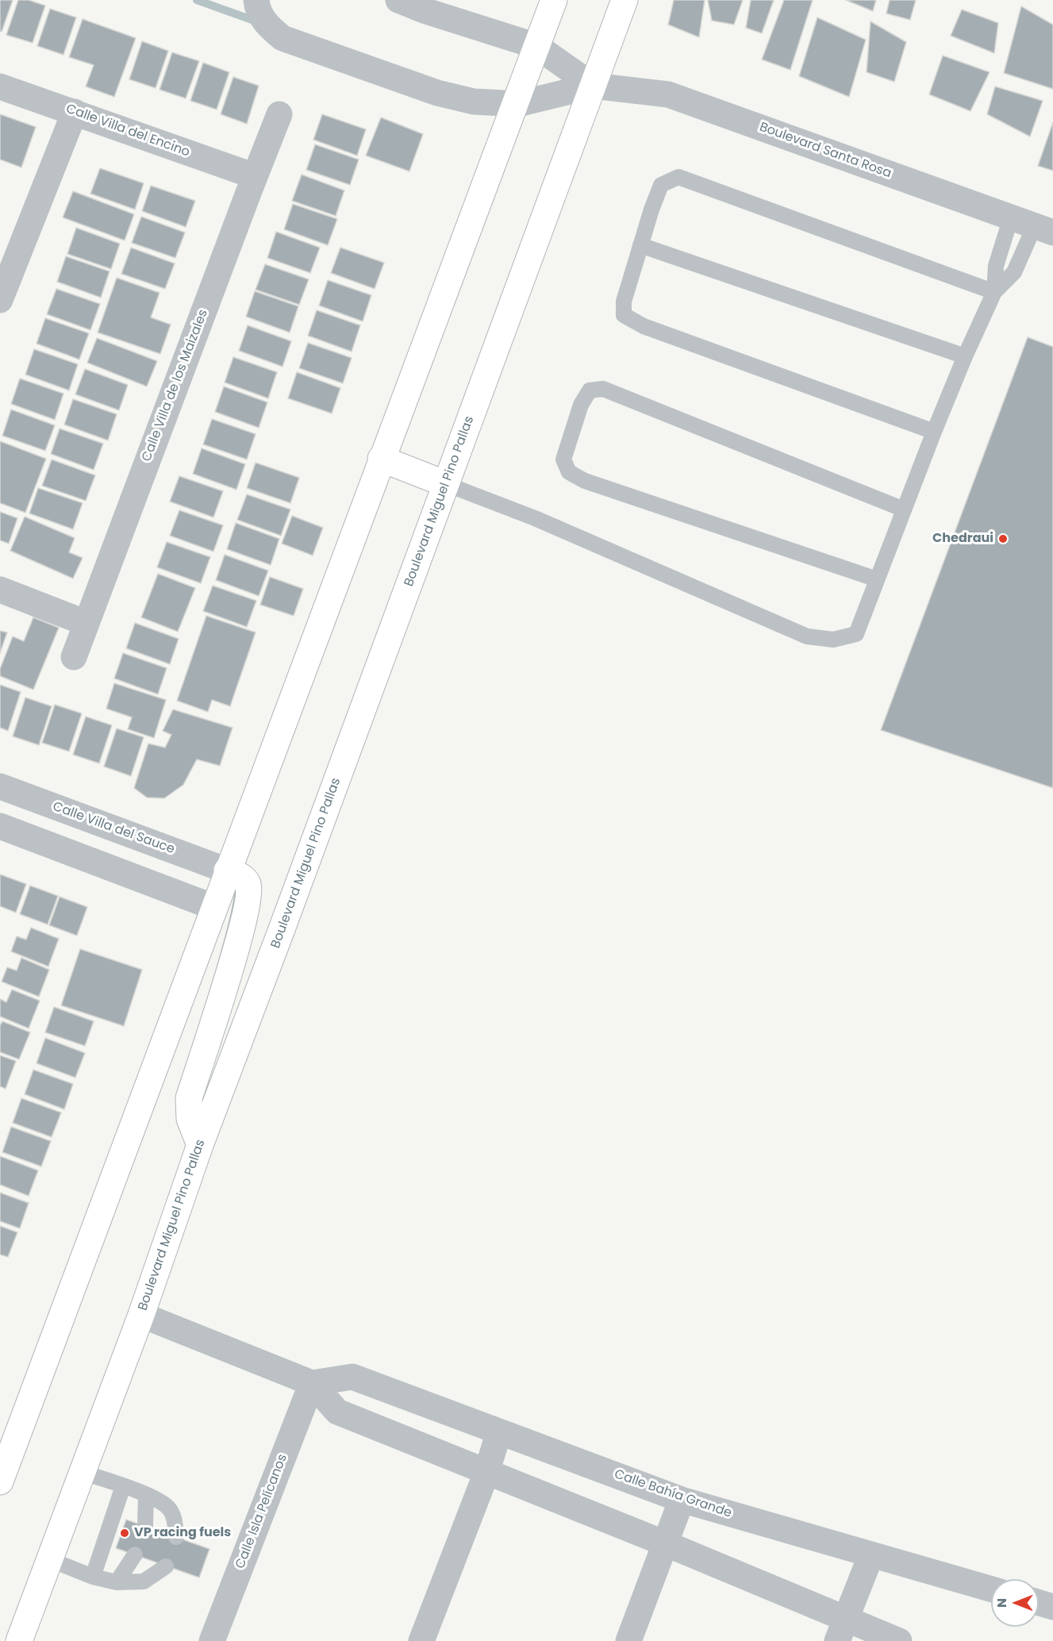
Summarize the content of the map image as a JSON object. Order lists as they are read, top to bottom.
{
  "streets": {
    "main road": ["Boulevard Miguel Pino Pallas"],
    "street": [
      "Calle Villa del Encino",
      "Boulevard Santa Rosa",
      "Calle Villa de los Maizales",
      "Calle Villa del Sauce",
      "Calle Bahía Grande",
      "Calle Isla Pelícanos"
    ]
  },
  "crossings": [
    ["Calle Villa del Encino", "Calle Villa de los Maizales"],
    ["Boulevard Santa Rosa", "Boulevard Miguel Pino Pallas"],
    ["Calle Bahía Grande", "Calle Isla Pelícanos"]
  ],
  "places": ["Chedraui", "VP racing fuels"],
  "north": "left"
}
